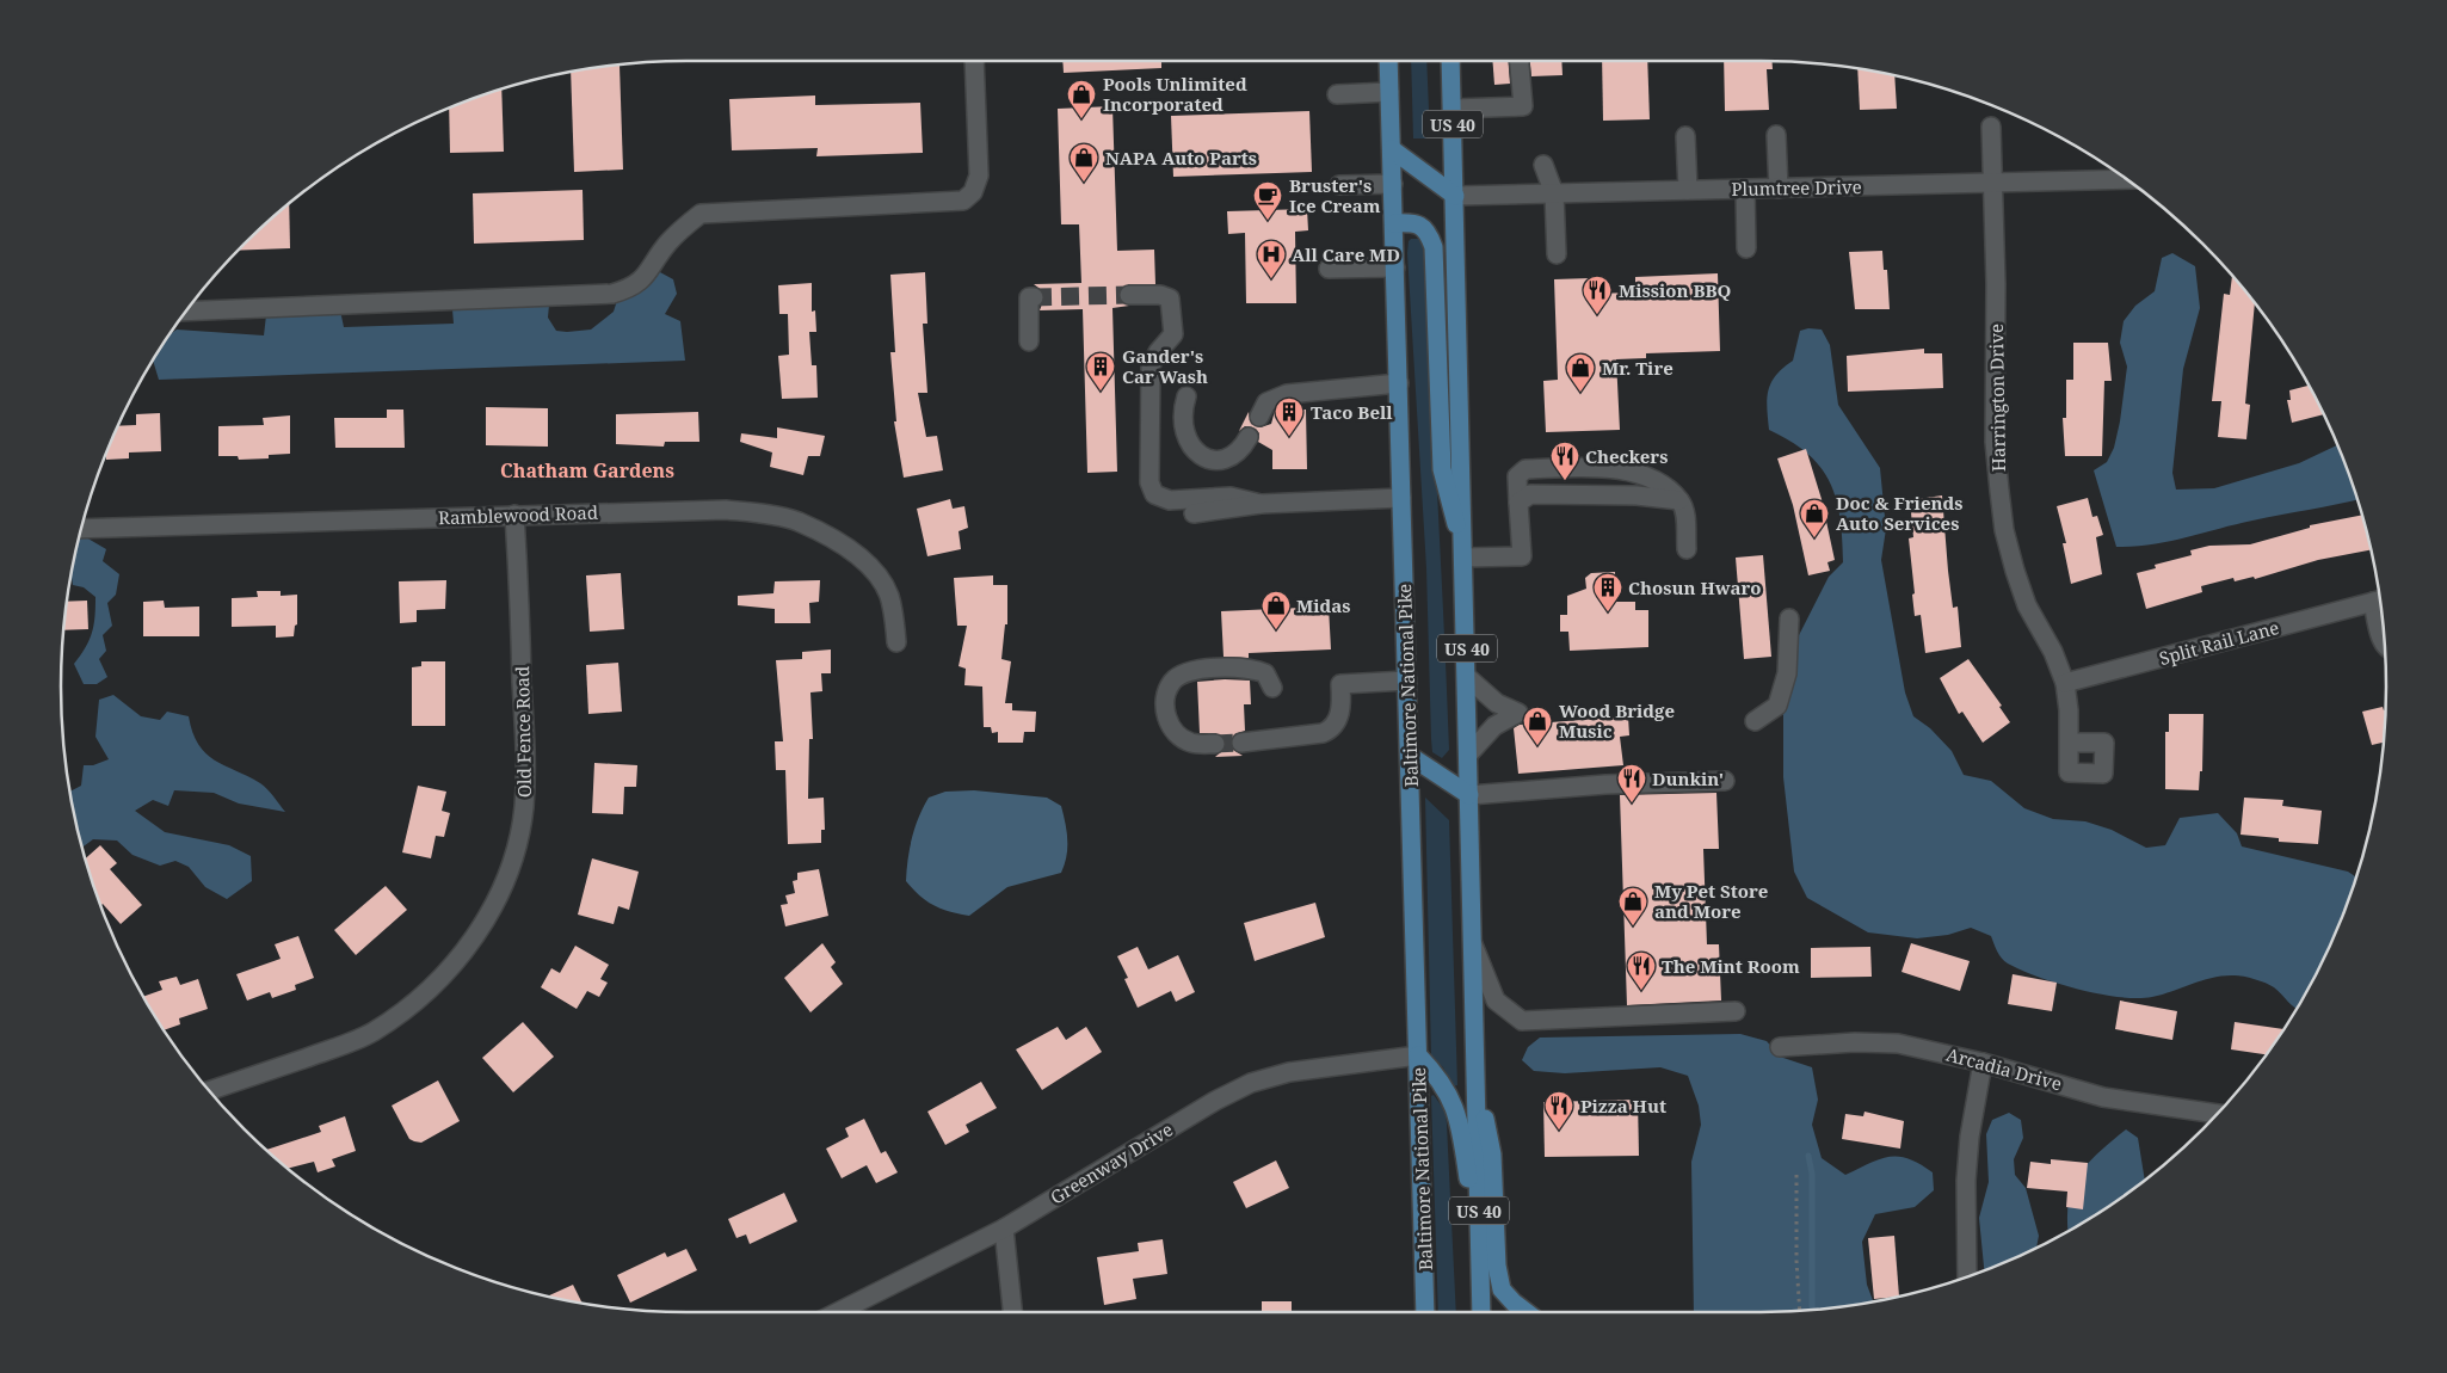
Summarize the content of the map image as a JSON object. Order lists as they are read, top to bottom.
{
  "streets": {
    "main road": ["US 40", "Baltimore National Pike"],
    "street": [
      "Plumtree Drive",
      "Harrington Drive",
      "Ramblewood Road",
      "Split Rail Lane",
      "Old Fence Road",
      "Arcadia Drive",
      "Greenway Drive"
    ]
  },
  "crossings": [
    ["US 40", "Plumtree Drive"],
    ["Plumtree Drive", "Harrington Drive"],
    ["Harrington Drive", "Split Rail Lane"],
    ["Ramblewood Road", "Old Fence Road"],
    ["Baltimore National Pike", "Greenway Drive"]
  ],
  "districts": ["Chatham Gardens"],
  "places": {
    "shop": [
      "Pools Unlimited Incorporated",
      "NAPA Auto Parts",
      "Mr. Tire",
      "Doc & Friends Auto Services",
      "Midas",
      "Wood Bridge Music",
      "My Pet Store and More"
    ],
    "cafe": ["Bruster's Ice Cream"],
    "hospital": ["All Care MD"],
    "restaurant": [
      "Mission BBQ",
      "Checkers",
      "Dunkin'",
      "The Mint Room",
      "Pizza Hut"
    ],
    "building": ["Gander's Car Wash", "Taco Bell", "Chosun Hwaro"]
  }
}
